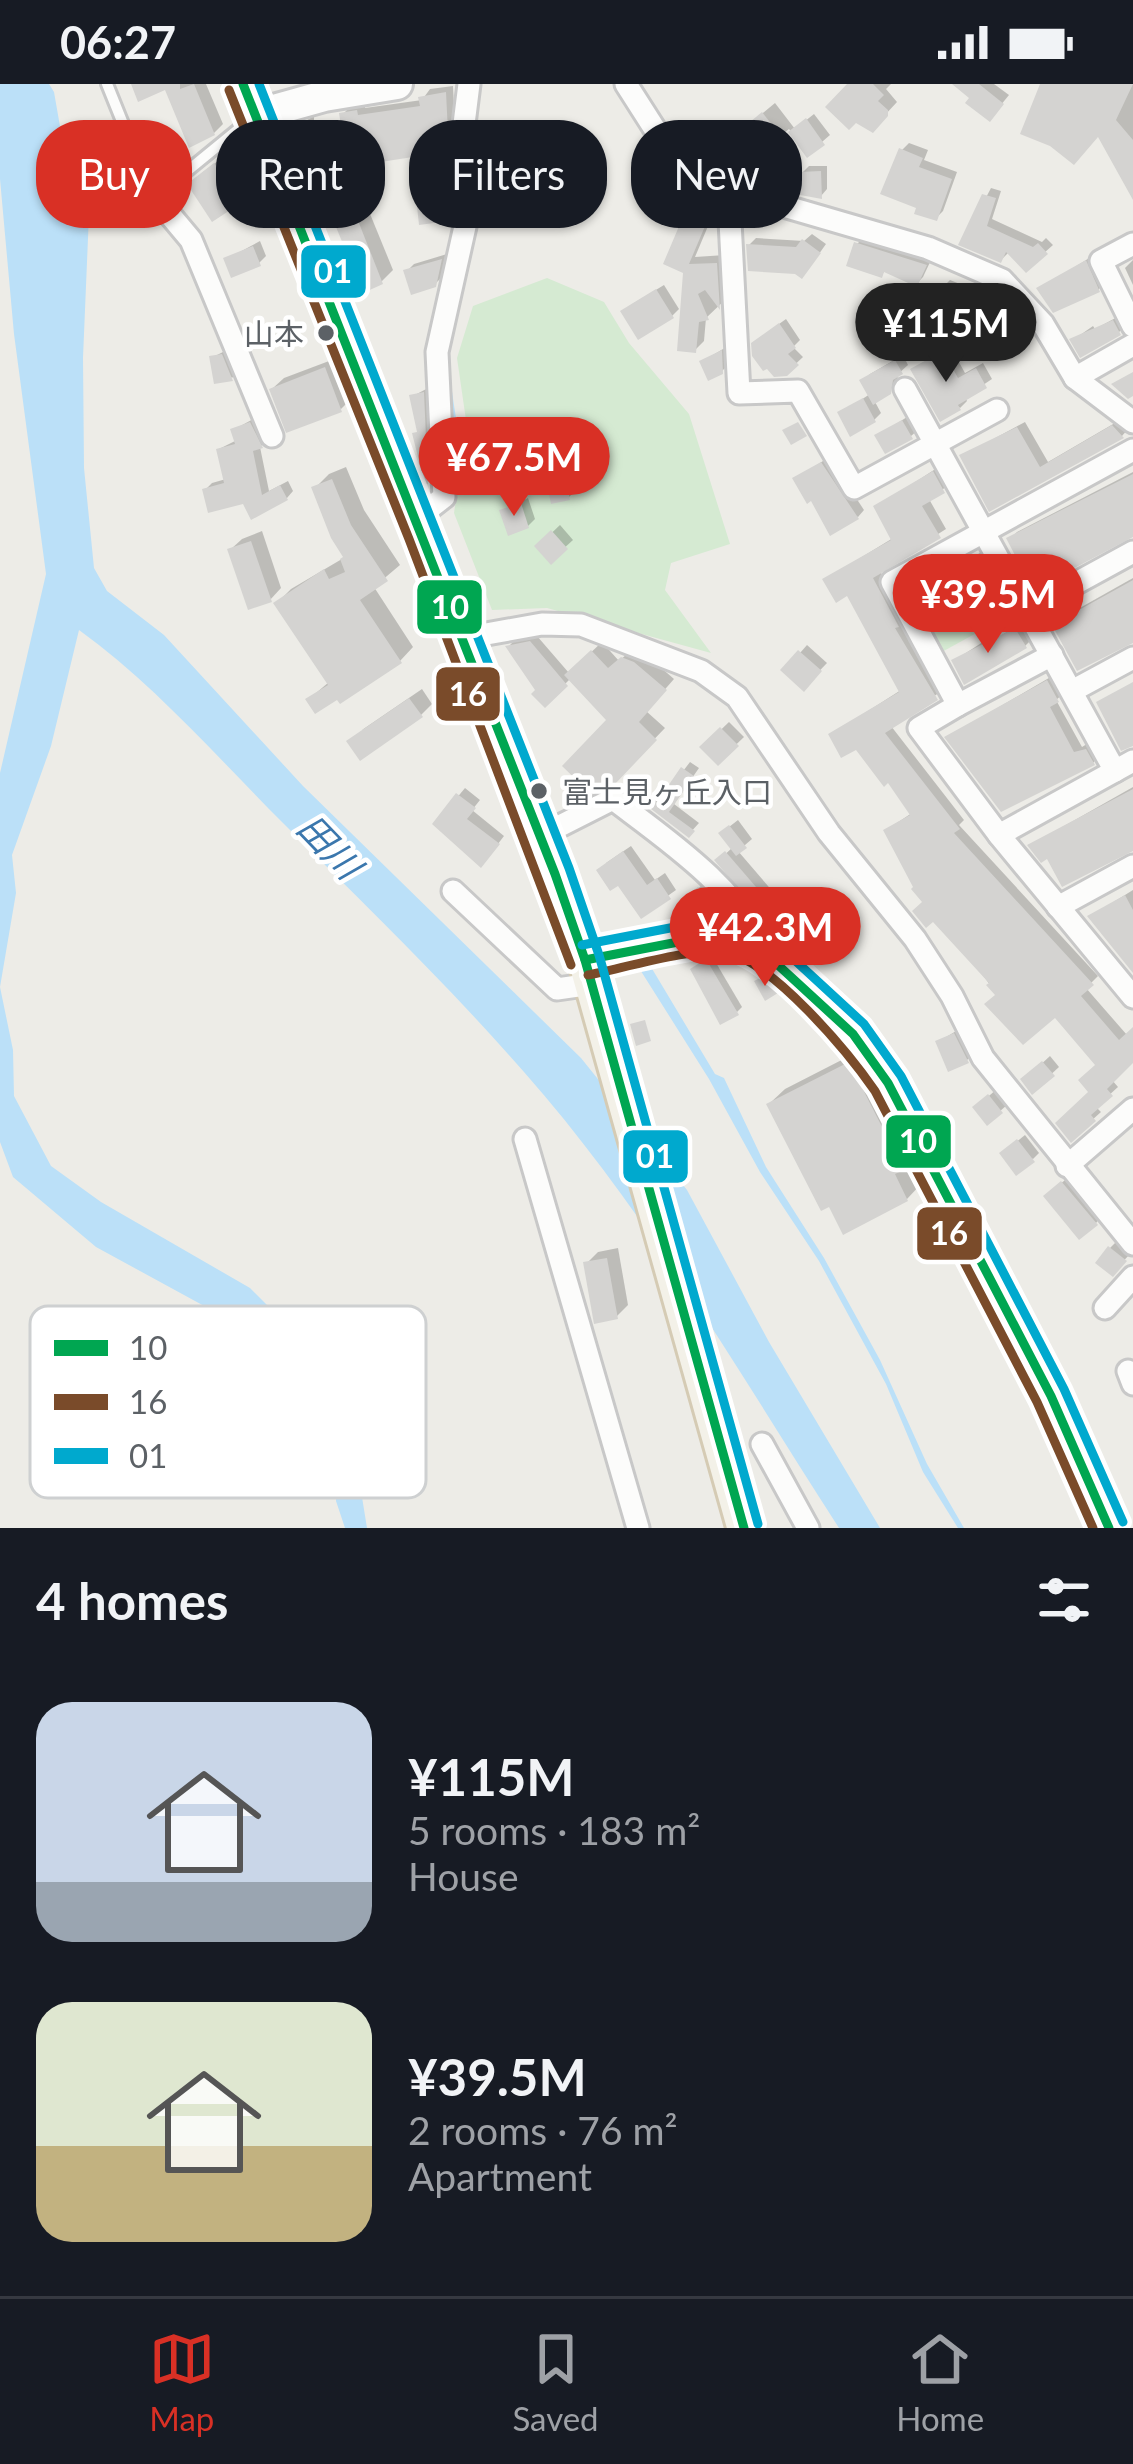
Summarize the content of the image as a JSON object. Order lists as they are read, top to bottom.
{
  "water": ["田川"],
  "places": ["山本", "富士見ヶ丘入口"],
  "lines": ["transit line 10", "transit line 01", "transit line 16"],
  "legend": ["10", "16", "01"],
  "page": {
    "status": "06:27",
    "chip": [
      "Buy",
      "Rent",
      "Filters",
      "New"
    ],
    "price": [
      "¥115M",
      "¥67.5M",
      "¥39.5M",
      "¥42.3M"
    ],
    "heading": "4 homes",
    "list": [
      {
        "name": "¥115M",
        "note": "5 rooms · 183 m² · House"
      },
      {
        "name": "¥39.5M",
        "note": "2 rooms · 76 m² · Apartment"
      }
    ],
    "tabs": ["Map", "Saved", "Home"]
  }
}
